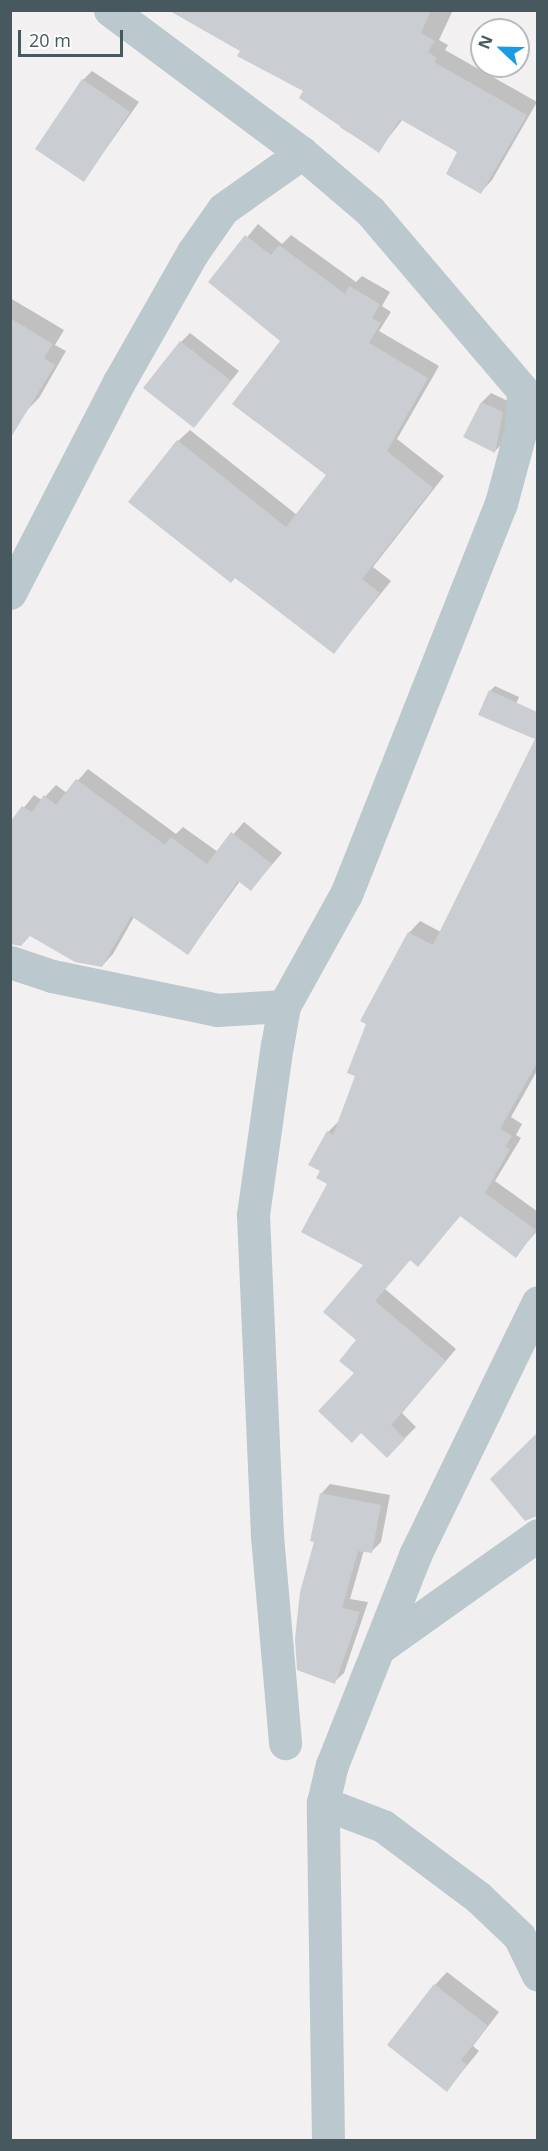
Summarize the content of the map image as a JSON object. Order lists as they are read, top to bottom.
{
  "scale_bar": "20 m",
  "north": "left"
}
